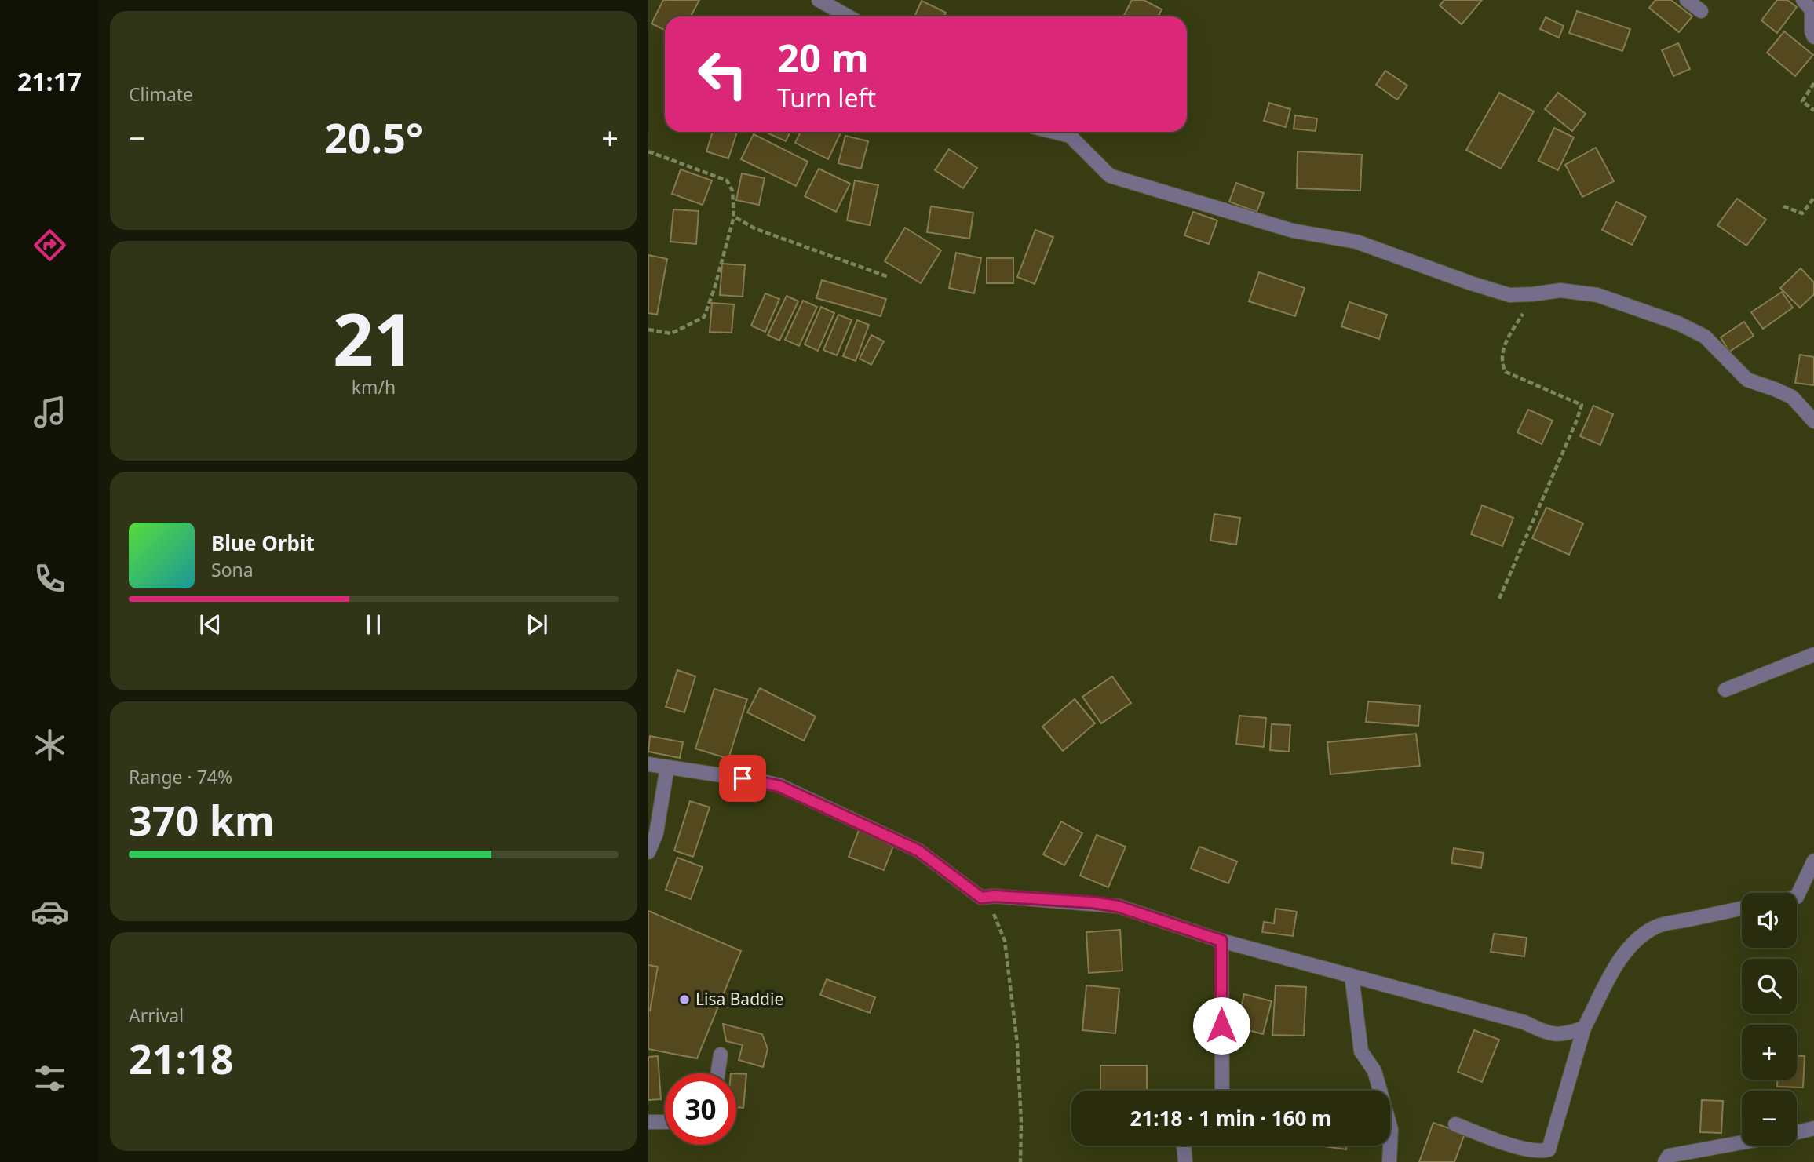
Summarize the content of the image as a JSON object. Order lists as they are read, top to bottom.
{
  "places": ["Lisa Baddie"],
  "page": {
    "tabs": "21:17",
    "tile": [
      "Climate",
      ["21", "km/h"],
      ["Range · 74%", "370 km"],
      ["Arrival", "21:18"]
    ],
    "turn": ["20 m", "Turn left"],
    "heat": ["−", "20.5°", "+"],
    "song": ["Blue Orbit", "Sona"],
    "map_buttons": ["+", "−"],
    "limit": "30",
    "trip": "21:18 · 1 min · 160 m"
  }
}
